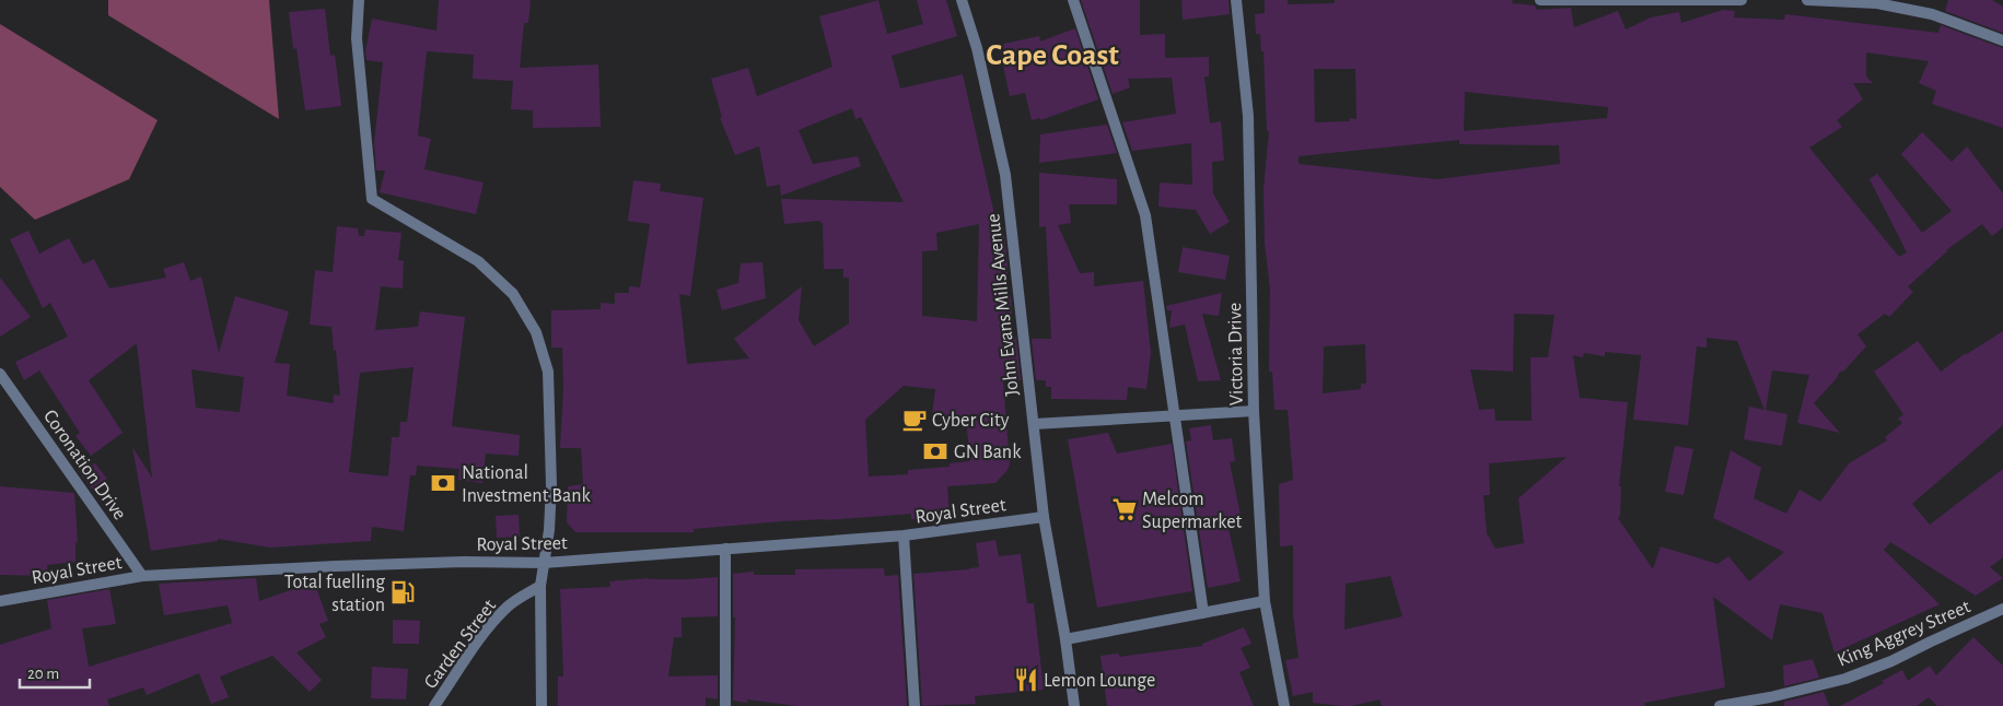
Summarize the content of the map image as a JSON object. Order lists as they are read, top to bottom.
{
  "streets": {
    "street": [
      "John Evans Mills Avenue",
      "Victoria Drive",
      "Coronation Drive",
      "Royal Street",
      "King Aggrey Street",
      "Garden Street"
    ]
  },
  "crossings": [
    ["John Evans Mills Avenue", "Royal Street"],
    ["Coronation Drive", "Royal Street"]
  ],
  "districts": ["Cape Coast"],
  "places": {
    "cafe": ["Cyber City"],
    "bank": ["GN Bank", "National Investment Bank"],
    "supermarket": ["Melcom Supermarket"],
    "fuel station": ["Total fuelling station"],
    "restaurant": ["Lemon Lounge"]
  },
  "scale_bar": "20 m"
}
